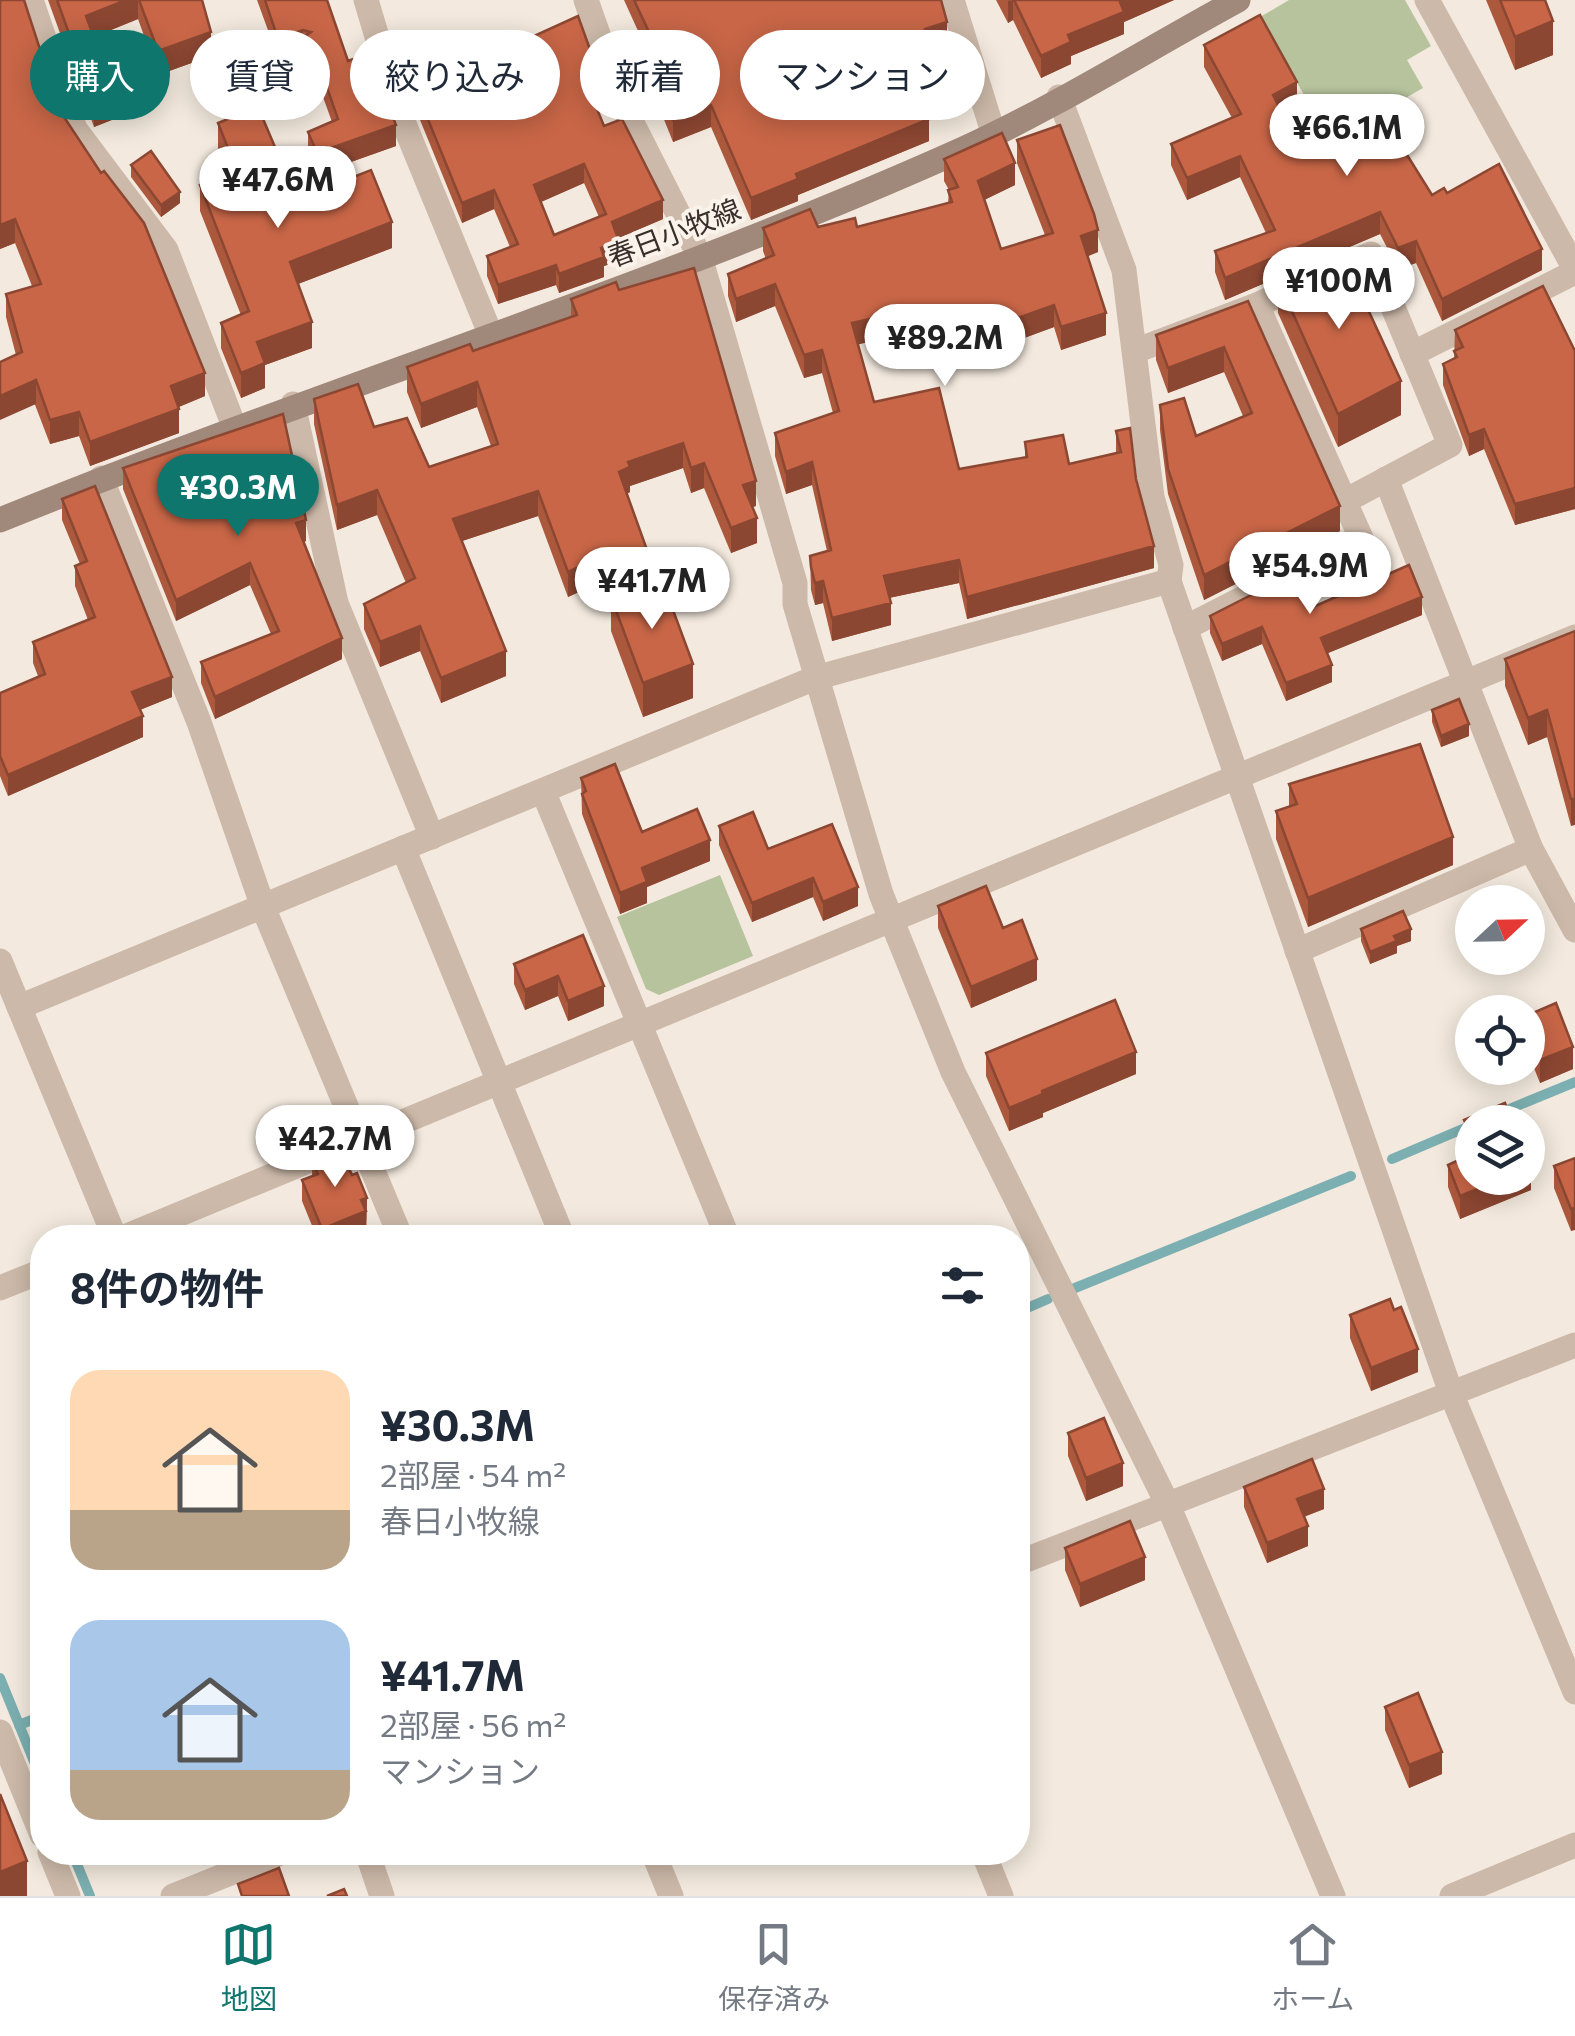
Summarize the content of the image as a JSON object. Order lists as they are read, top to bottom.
{
  "streets": {
    "main road": ["春日小牧線"]
  },
  "north": "right",
  "page": {
    "chip": [
      "購入",
      "賃貸",
      "絞り込み",
      "新着",
      "マンション"
    ],
    "price": [
      "¥66.1M",
      "¥47.6M",
      "¥100M",
      "¥89.2M",
      "¥30.3M",
      "¥54.9M",
      "¥41.7M",
      "¥42.7M"
    ],
    "heading": "8件の物件",
    "list": [
      {
        "name": "¥30.3M",
        "note": "2部屋 · 54 m² · 春日小牧線"
      },
      {
        "name": "¥41.7M",
        "note": "2部屋 · 56 m² · マンション"
      }
    ],
    "tabs": ["地図", "保存済み", "ホーム"]
  }
}
